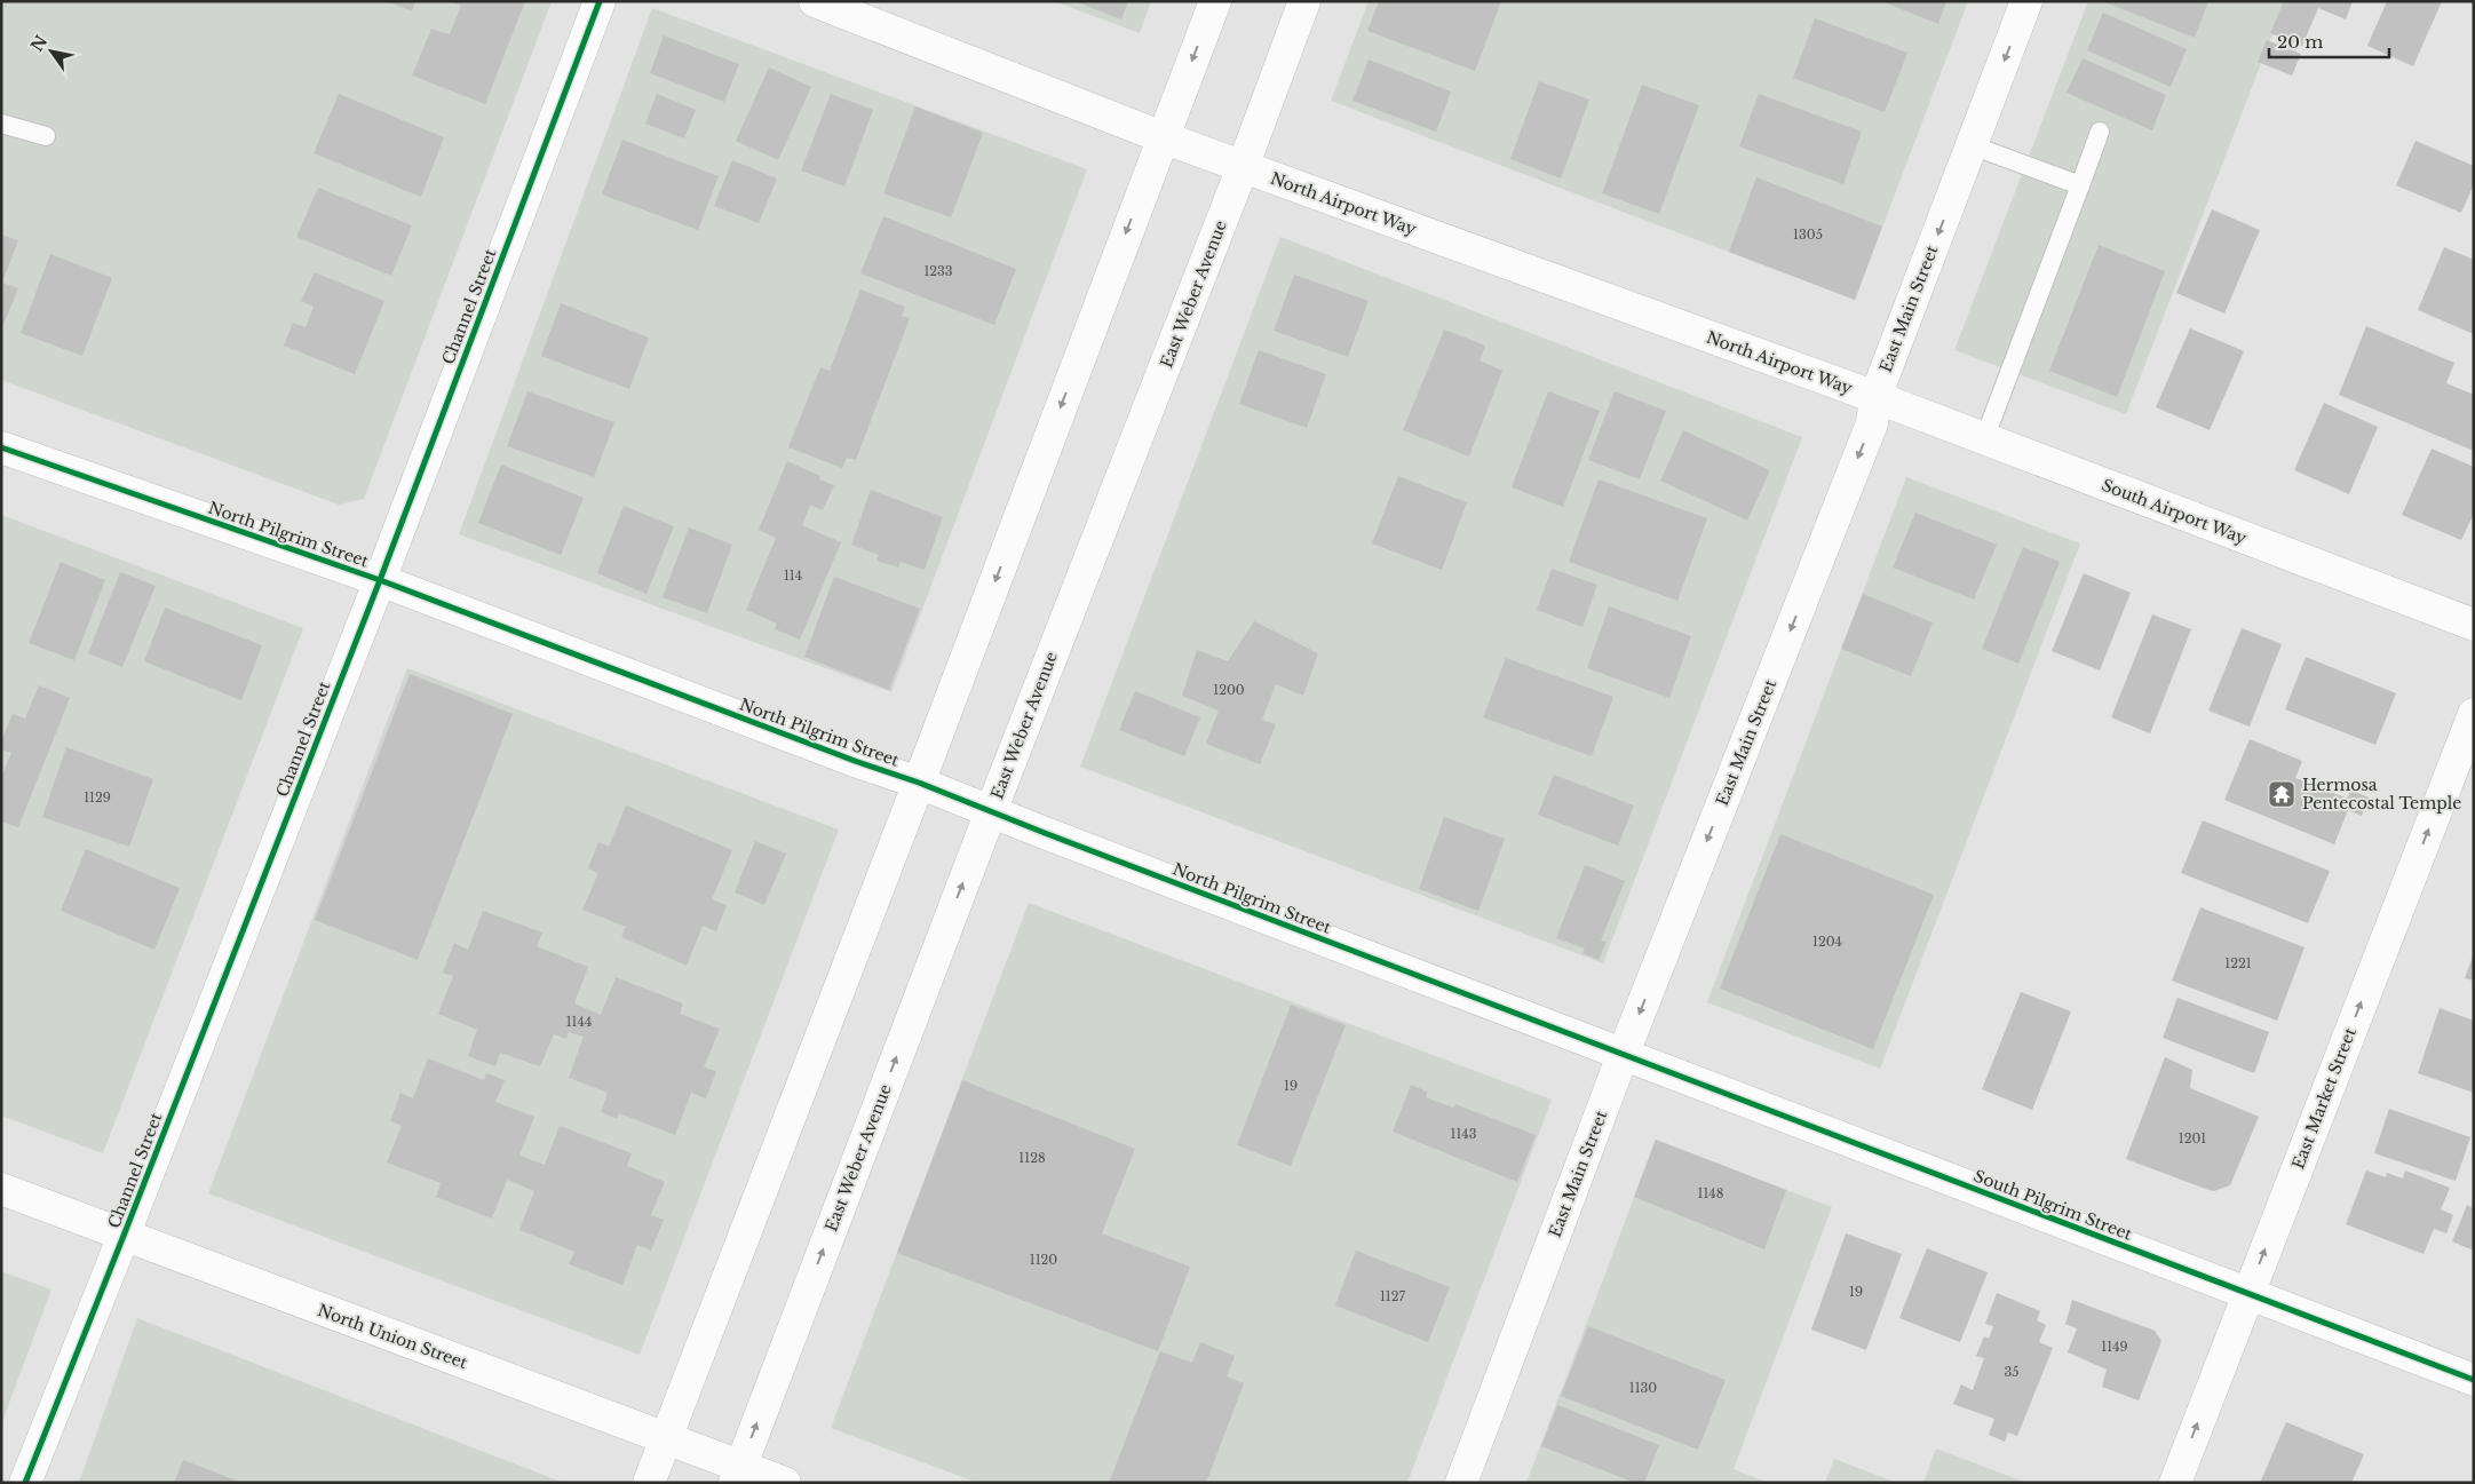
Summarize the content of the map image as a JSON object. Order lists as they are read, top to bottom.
{
  "streets": {
    "street": [
      "North Airport Way",
      "East Weber Avenue",
      "Channel Street",
      "East Main Street",
      "South Airport Way",
      "North Pilgrim Street",
      "East Market Street",
      "South Pilgrim Street",
      "North Union Street"
    ]
  },
  "crossings": [
    ["North Airport Way", "East Weber Avenue"],
    ["North Airport Way", "East Main Street"],
    ["North Airport Way", "South Airport Way"],
    ["East Weber Avenue", "North Pilgrim Street"],
    ["East Weber Avenue", "North Union Street"],
    ["Channel Street", "North Pilgrim Street"],
    ["Channel Street", "North Union Street"],
    ["East Main Street", "South Airport Way"],
    ["East Main Street", "North Pilgrim Street"],
    ["East Main Street", "South Pilgrim Street"],
    ["North Pilgrim Street", "South Pilgrim Street"],
    ["East Market Street", "South Pilgrim Street"]
  ],
  "one_way": ["East Main Street", "East Market Street"],
  "places": {
    "temple": ["Hermosa Pentecostal Temple"]
  },
  "house_numbers": [
    "1305",
    "1233",
    "114",
    "1200",
    "1129",
    "1204",
    "1221",
    "1144",
    "19",
    "1143",
    "1201",
    "1128",
    "1148",
    "1120",
    "19",
    "1127",
    "1149",
    "35",
    "1130"
  ],
  "scale_bar": "20 m",
  "north": "top left"
}
